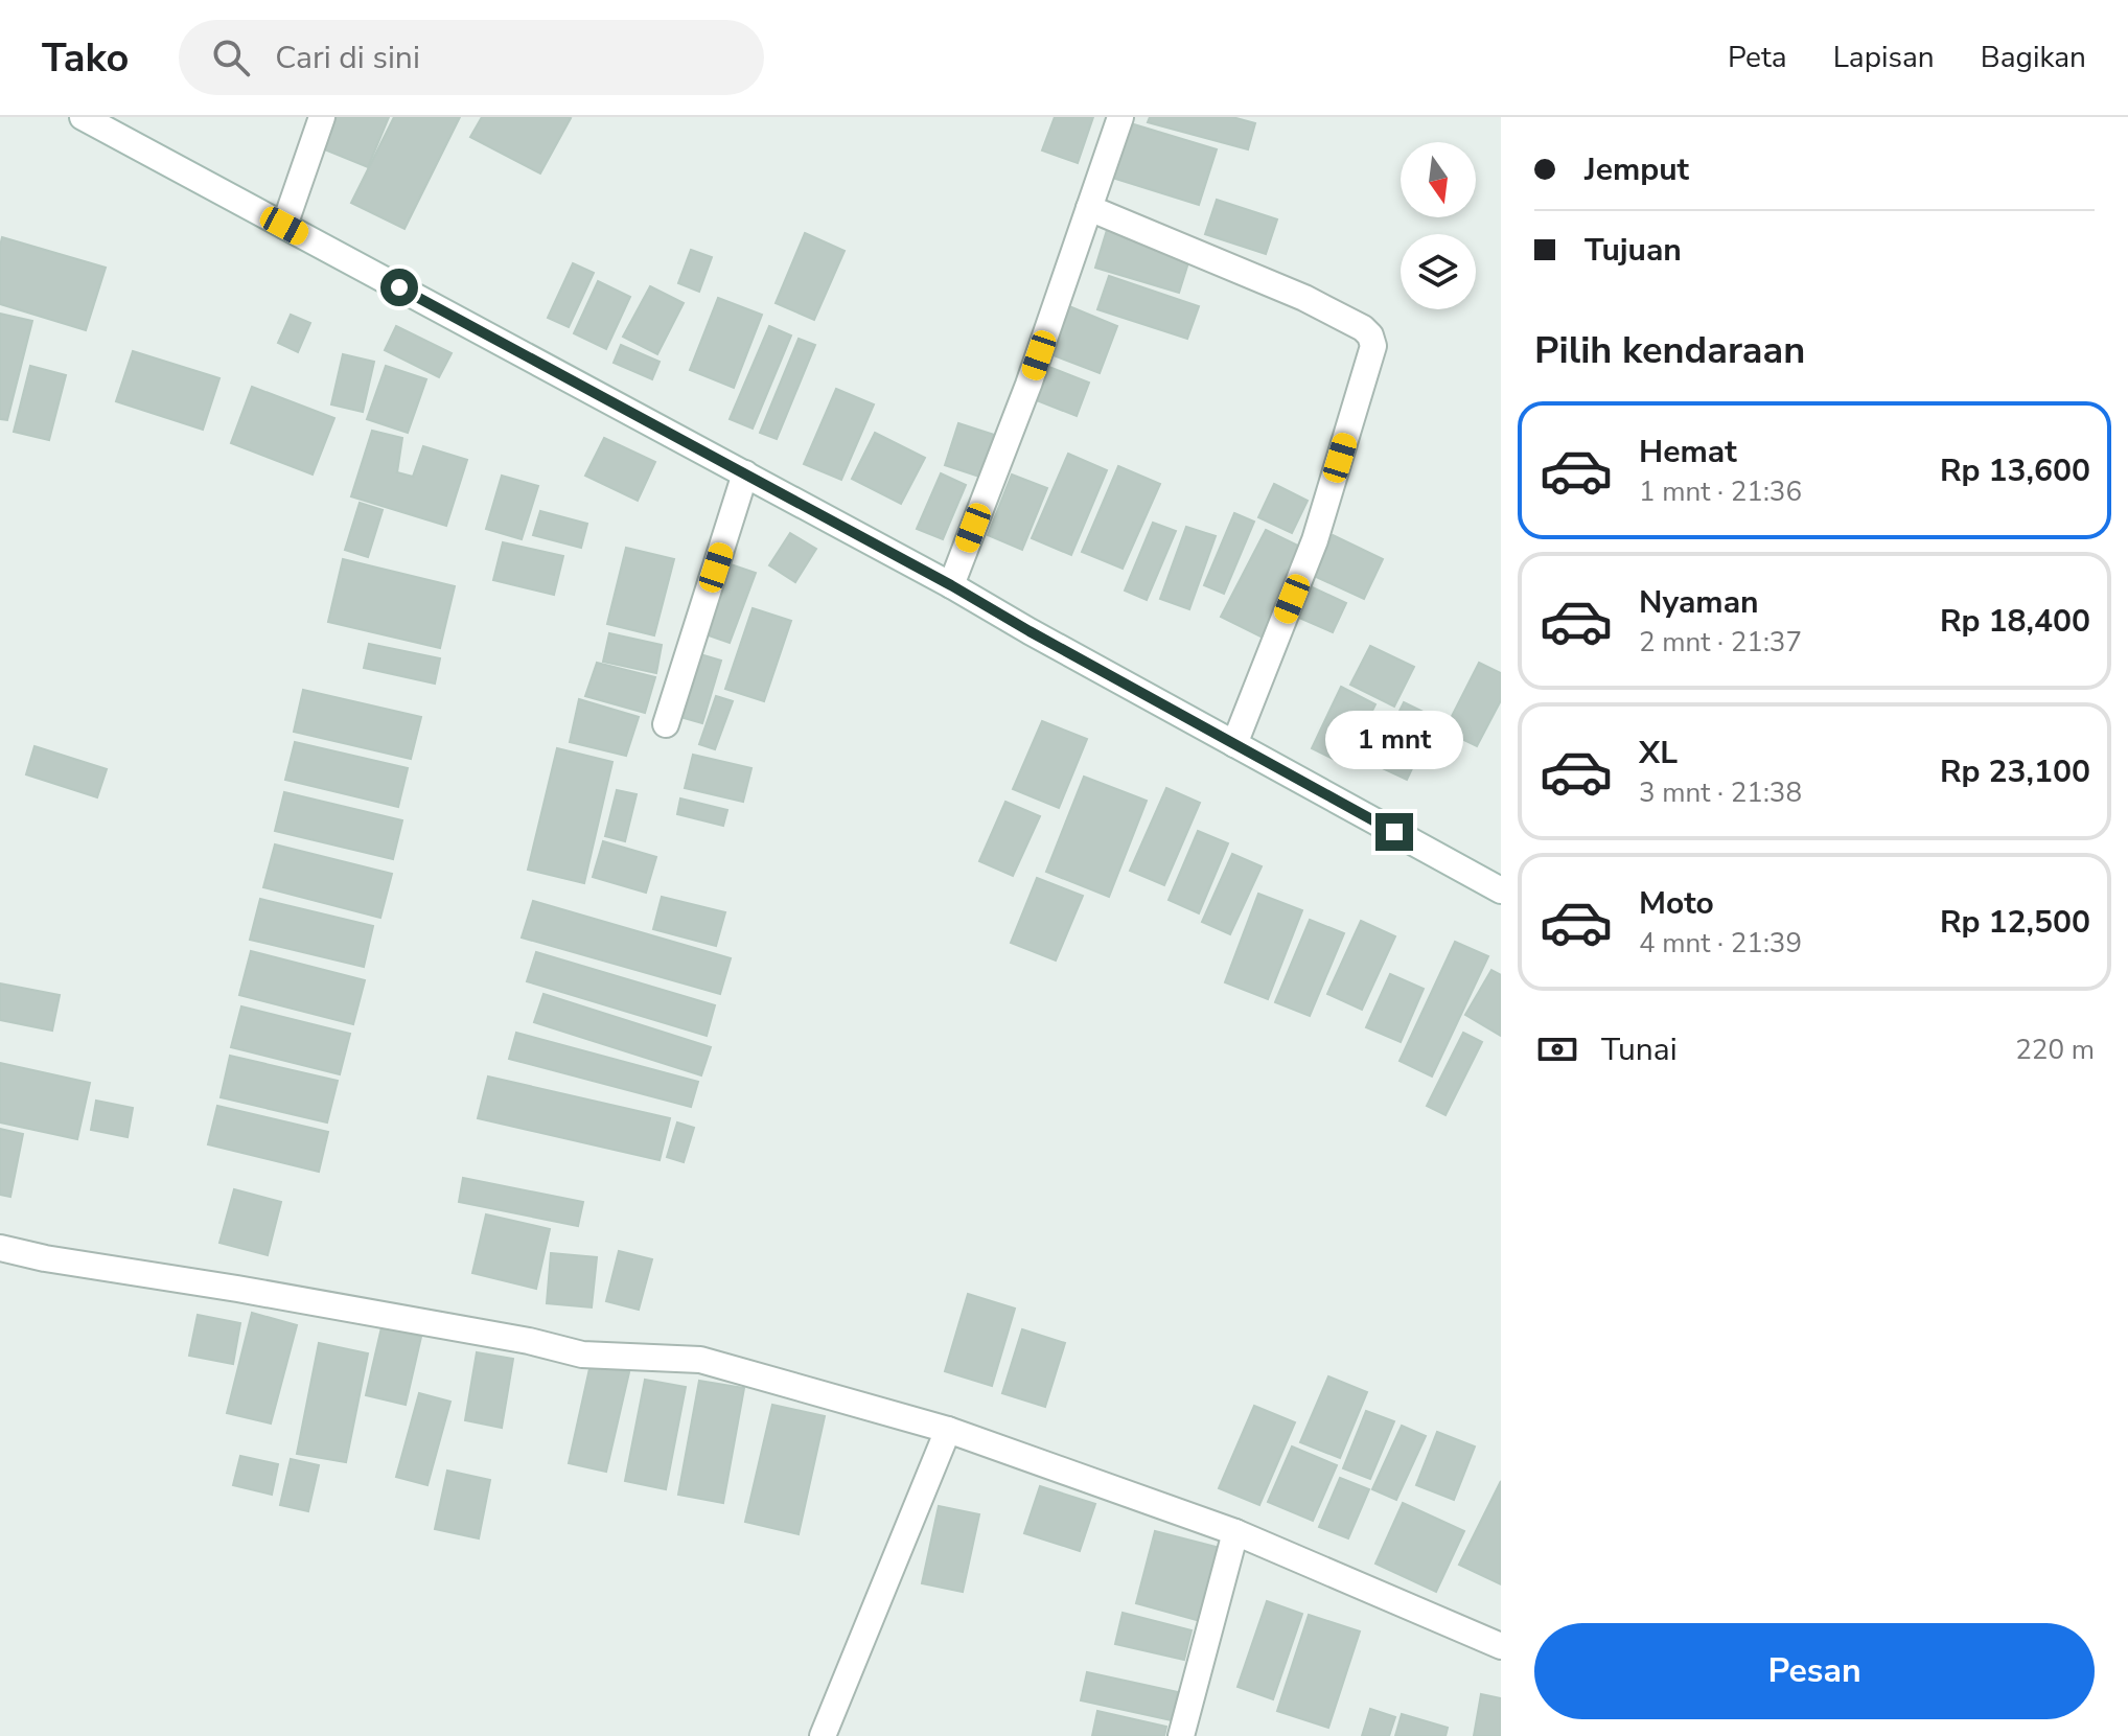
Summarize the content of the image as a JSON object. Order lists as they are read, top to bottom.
{
  "north": "bottom",
  "page": {
    "header": "Tako",
    "search": "Cari di sini",
    "nav": ["Peta", "Lapisan", "Bagikan"],
    "banner": ["Jemput", "Tujuan"],
    "heading": "Pilih kendaraan",
    "list": [
      {
        "name": "Hemat",
        "note": "1 mnt · 21:36",
        "value": "Rp 13,600"
      },
      {
        "name": "Nyaman",
        "note": "2 mnt · 21:37",
        "value": "Rp 18,400"
      },
      {
        "name": "XL",
        "note": "3 mnt · 21:38",
        "value": "Rp 23,100"
      },
      {
        "name": "Moto",
        "note": "4 mnt · 21:39",
        "value": "Rp 12,500"
      }
    ],
    "bubble": "1 mnt",
    "pay": ["Tunai", "220 m"],
    "buttons": "Pesan"
  }
}
